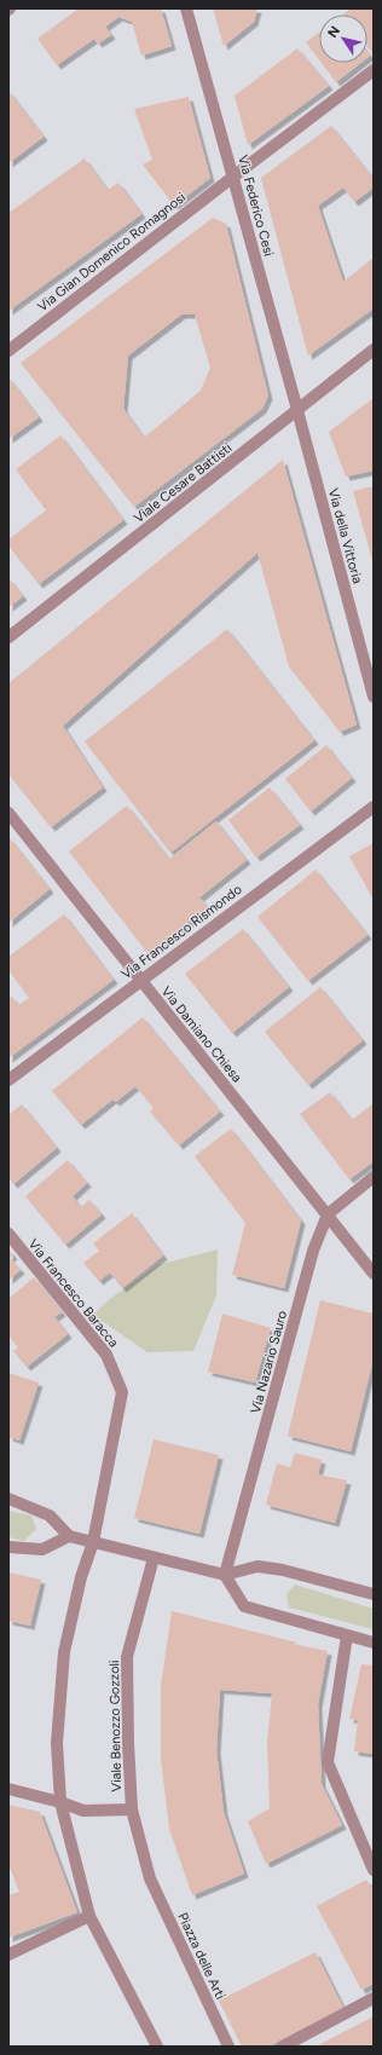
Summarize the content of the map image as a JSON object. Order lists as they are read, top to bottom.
{
  "streets": {
    "street": [
      "Via Federico Cesi",
      "Via Gian Domenico Romagnosi",
      "Viale Cesare Battisti",
      "Via della Vittoria",
      "Via Francesco Rismondo",
      "Via Damiano Chiesa",
      "Via Francesco Baracca",
      "Via Nazario Sauro",
      "Viale Benozzo Gozzoli",
      "Piazza delle Arti"
    ]
  },
  "crossings": [
    ["Via Federico Cesi", "Via Gian Domenico Romagnosi"],
    ["Via Federico Cesi", "Viale Cesare Battisti"],
    ["Via Federico Cesi", "Via della Vittoria"],
    ["Viale Cesare Battisti", "Via della Vittoria"],
    ["Via Francesco Rismondo", "Via Damiano Chiesa"],
    ["Via Damiano Chiesa", "Via Nazario Sauro"],
    ["Viale Benozzo Gozzoli", "Piazza delle Arti"]
  ],
  "north": "top left"
}
